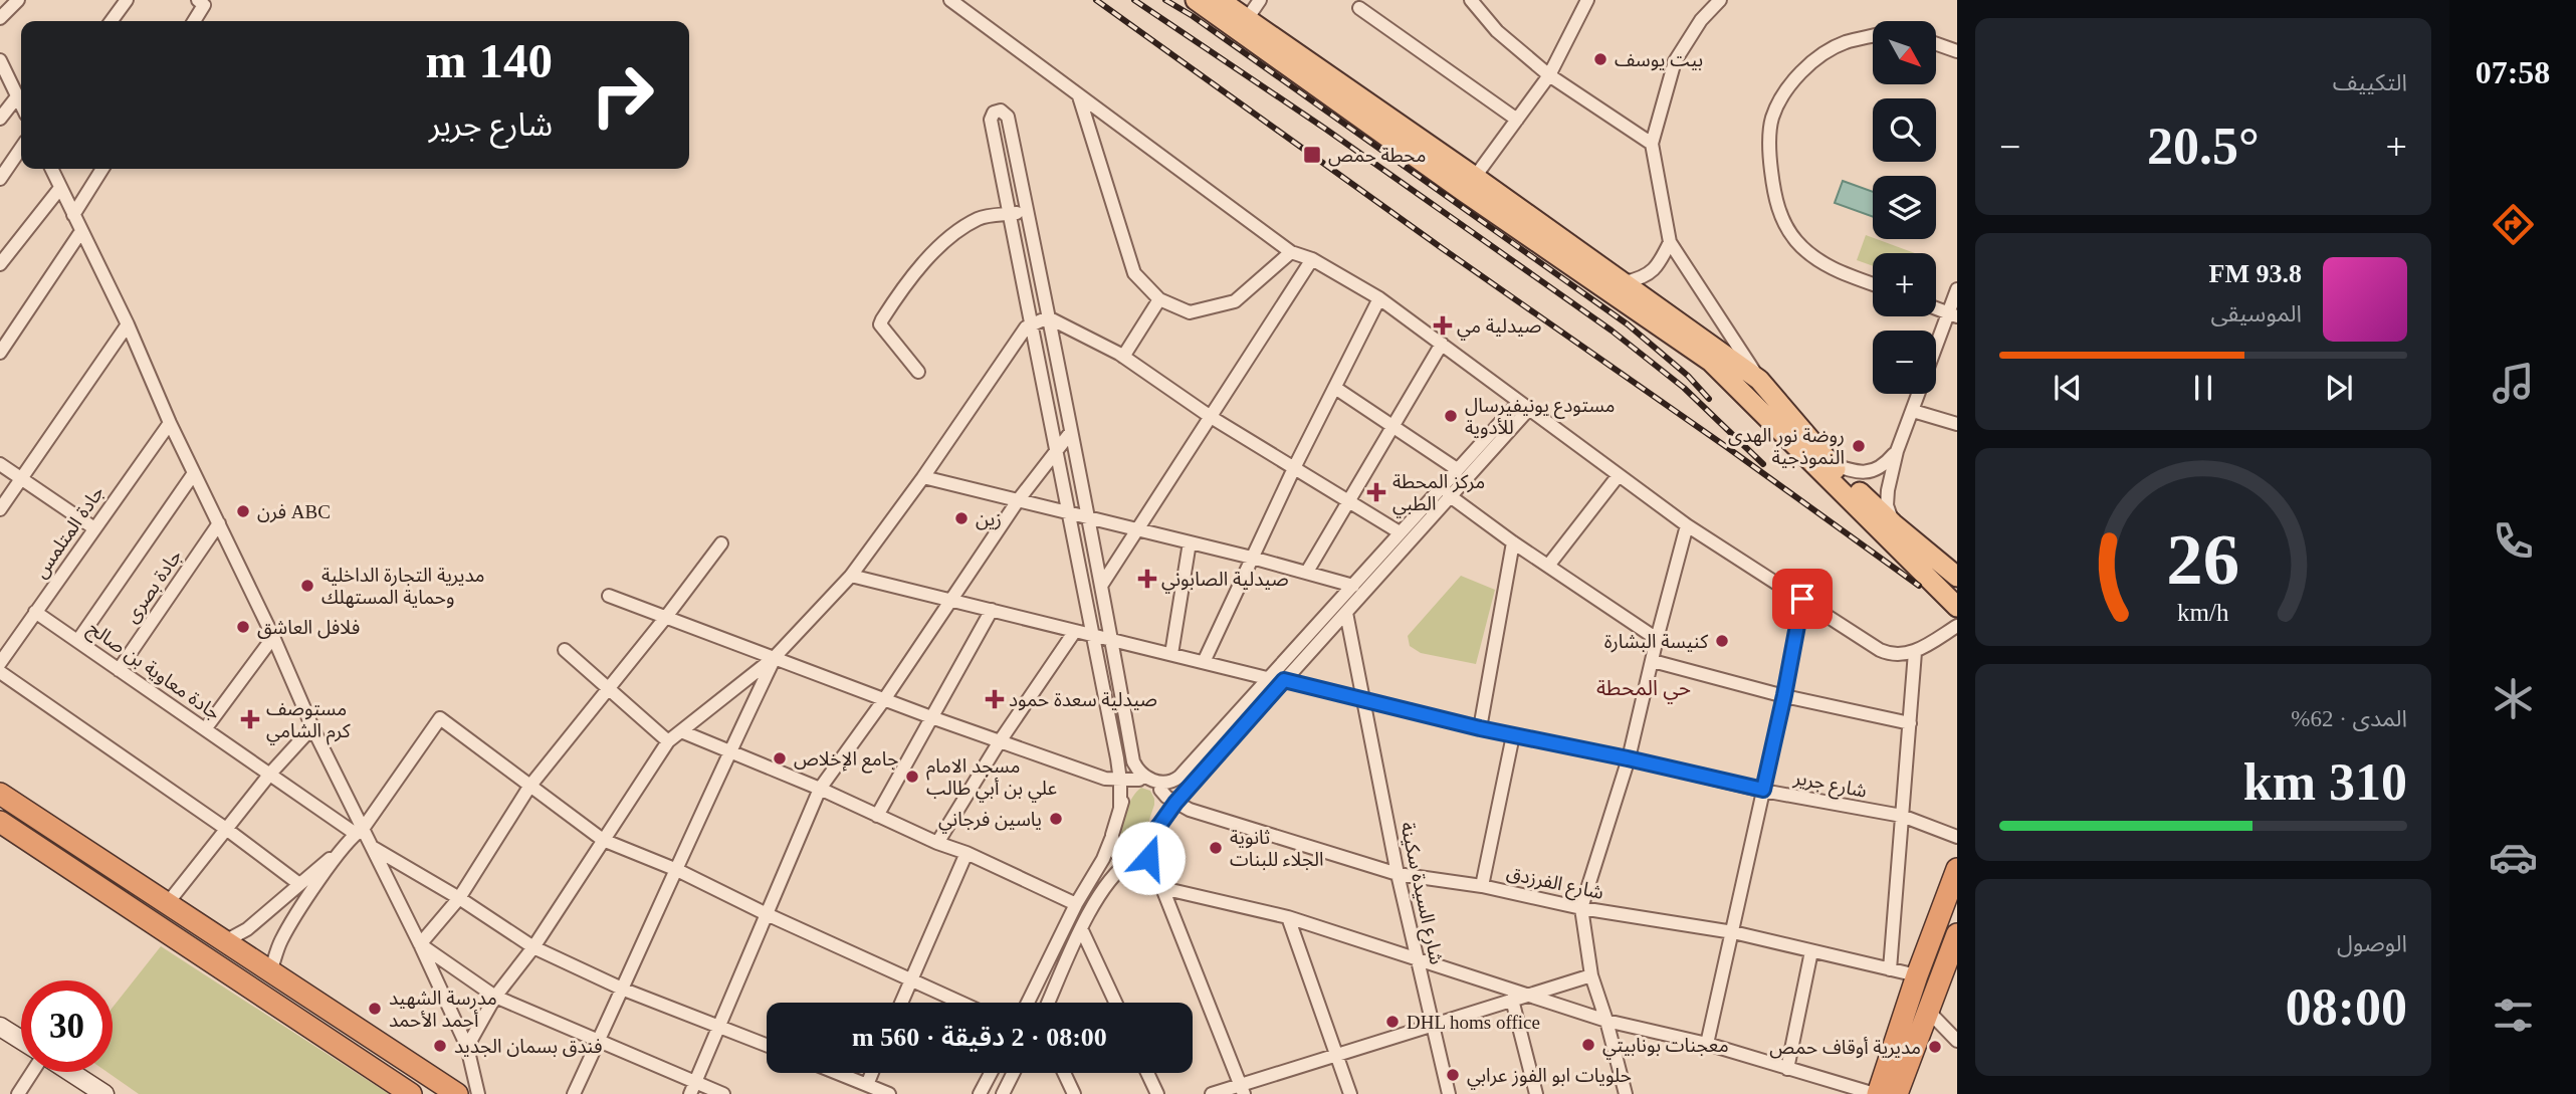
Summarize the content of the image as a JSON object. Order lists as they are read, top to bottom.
{
  "streets": {
    "street": [
      "جادة المتلمس",
      "جادة بصرى",
      "جادة معاوية بن صالح",
      "شارع جرير",
      "شارع الفرزدق",
      "شارع السيدة سكينة"
    ]
  },
  "crossings": [
    ["جادة المتلمس", "جادة معاوية بن صالح"],
    ["جادة بصرى", "جادة معاوية بن صالح"],
    ["شارع جرير", "شارع السيدة سكينة"],
    ["شارع الفرزدق", "شارع السيدة سكينة"]
  ],
  "districts": ["حي المحطة"],
  "places": {
    "other": [
      "بيت يوسف",
      "مستودع يونيفيرسال للأدوية",
      "روضة نور الهدى النموذجية",
      "فرن ABC",
      "زين",
      "مديرية التجارة الداخلية وحماية المستهلك",
      "فلافل العاشق",
      "كنيسة البشارة",
      "جامع الإخلاص",
      "مسجد الامام علي بن أبي طالب",
      "ياسين فرجاني",
      "ثانوية الجلاء للبنات",
      "مدرسة الشهيد أحمد الأحمد",
      "DHL homs office",
      "معجنات بونابيتي",
      "فندق بسمان الجديد",
      "مديرية أوقاف حمص",
      "حلويات ابو الفوز عرابي"
    ],
    "transit": ["محطة حمص"],
    "health": [
      "صيدلية مي",
      "مركز المحطة الطبي",
      "صيدلية الصابوني",
      "صيدلية سعدة حمود",
      "مستوصف كرم الشامي"
    ]
  },
  "north": "bottom right",
  "page": {
    "tabs": "07:58",
    "tile": [
      "التكييف",
      ["المدى · 62%", "310 km"],
      ["الوصول", "08:00"]
    ],
    "map_buttons": ["+", "−"],
    "turn": ["140 m", "شارع جرير"],
    "heat": ["−", "20.5°", "+"],
    "song": ["93.8 FM", "الموسيقى"],
    "limit": "30",
    "trip": "08:00 · 2 دقيقة · 560 m",
    "gauge": ["26", "km/h"]
  }
}
